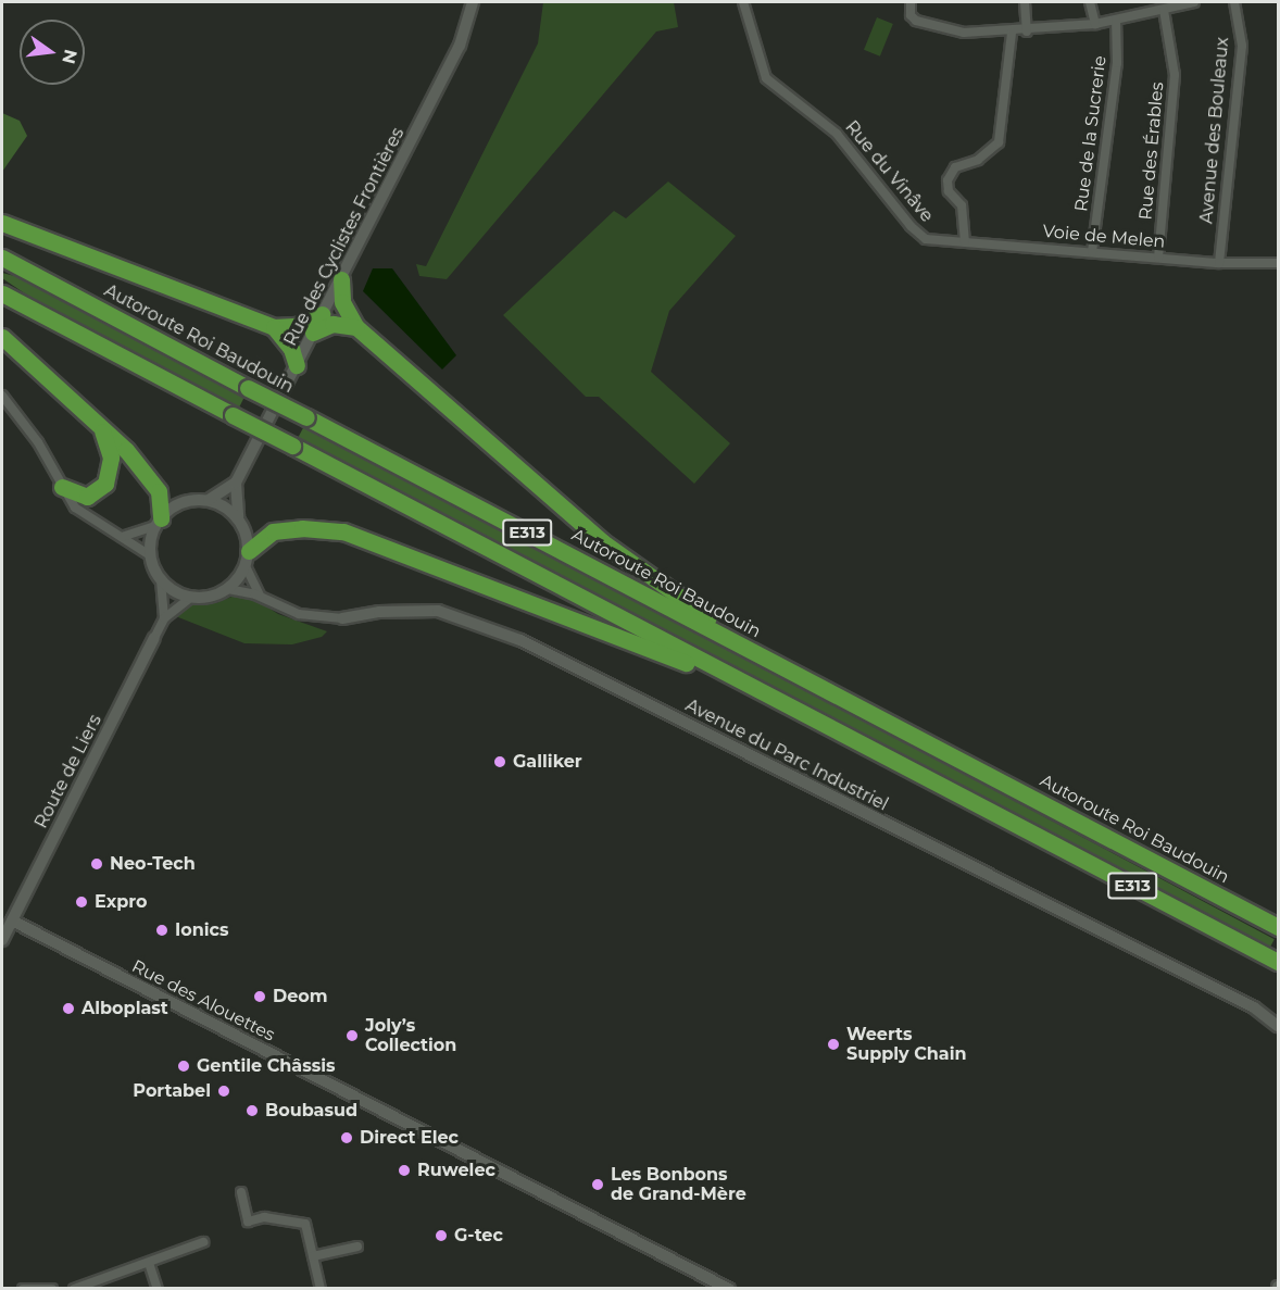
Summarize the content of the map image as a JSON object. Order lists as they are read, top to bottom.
{
  "streets": {
    "highway": ["Autoroute Roi Baudouin", "E313"],
    "street": [
      "Avenue des Bouleaux",
      "Rue de la Sucrerie",
      "Rue des Érables",
      "Rue du Vinâve",
      "Rue des Cyclistes Frontières",
      "Voie de Melen",
      "Avenue du Parc Industriel",
      "Route de Liers",
      "Rue des Alouettes"
    ]
  },
  "crossings": [
    ["Avenue des Bouleaux", "Voie de Melen"],
    ["Rue de la Sucrerie", "Voie de Melen"],
    ["Rue des Érables", "Voie de Melen"],
    ["Rue du Vinâve", "Voie de Melen"],
    ["Rue des Cyclistes Frontières", "Avenue du Parc Industriel"],
    ["Rue des Cyclistes Frontières", "Route de Liers"],
    ["Avenue du Parc Industriel", "Route de Liers"],
    ["Route de Liers", "Rue des Alouettes"]
  ],
  "places": [
    "Galliker",
    "Neo-Tech",
    "Expro",
    "Ionics",
    "Deom",
    "Alboplast",
    "Joly’s Collection",
    "Weerts Supply Chain",
    "Gentile Châssis",
    "Portabel",
    "Boubasud",
    "Direct Elec",
    "Ruwelec",
    "Les Bonbons de Grand-Mère",
    "G-tec"
  ],
  "north": "right"
}
